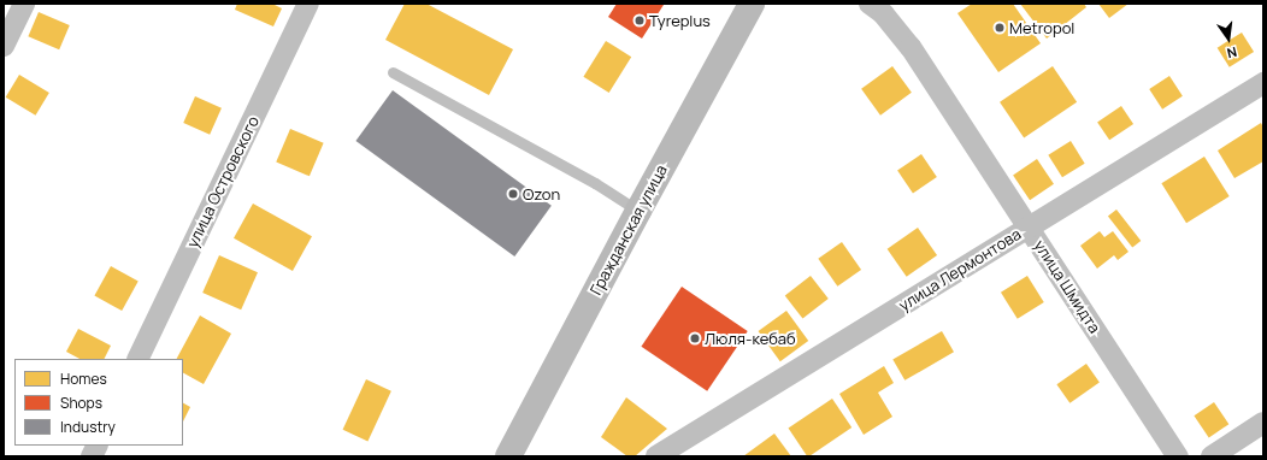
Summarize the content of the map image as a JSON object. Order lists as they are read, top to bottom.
{
  "streets": {
    "main road": ["Гражданская улица"],
    "street": ["улица Островского", "улица Лермонтова", "улица Шмидта"]
  },
  "crossings": [
    ["улица Лермонтова", "улица Шмидта"]
  ],
  "places": [
    "Tyreplus",
    "Metropol",
    "Ozon",
    "Люля-кебаб"
  ],
  "legend": ["Homes", "Shops", "Industry"],
  "north": "bottom"
}
